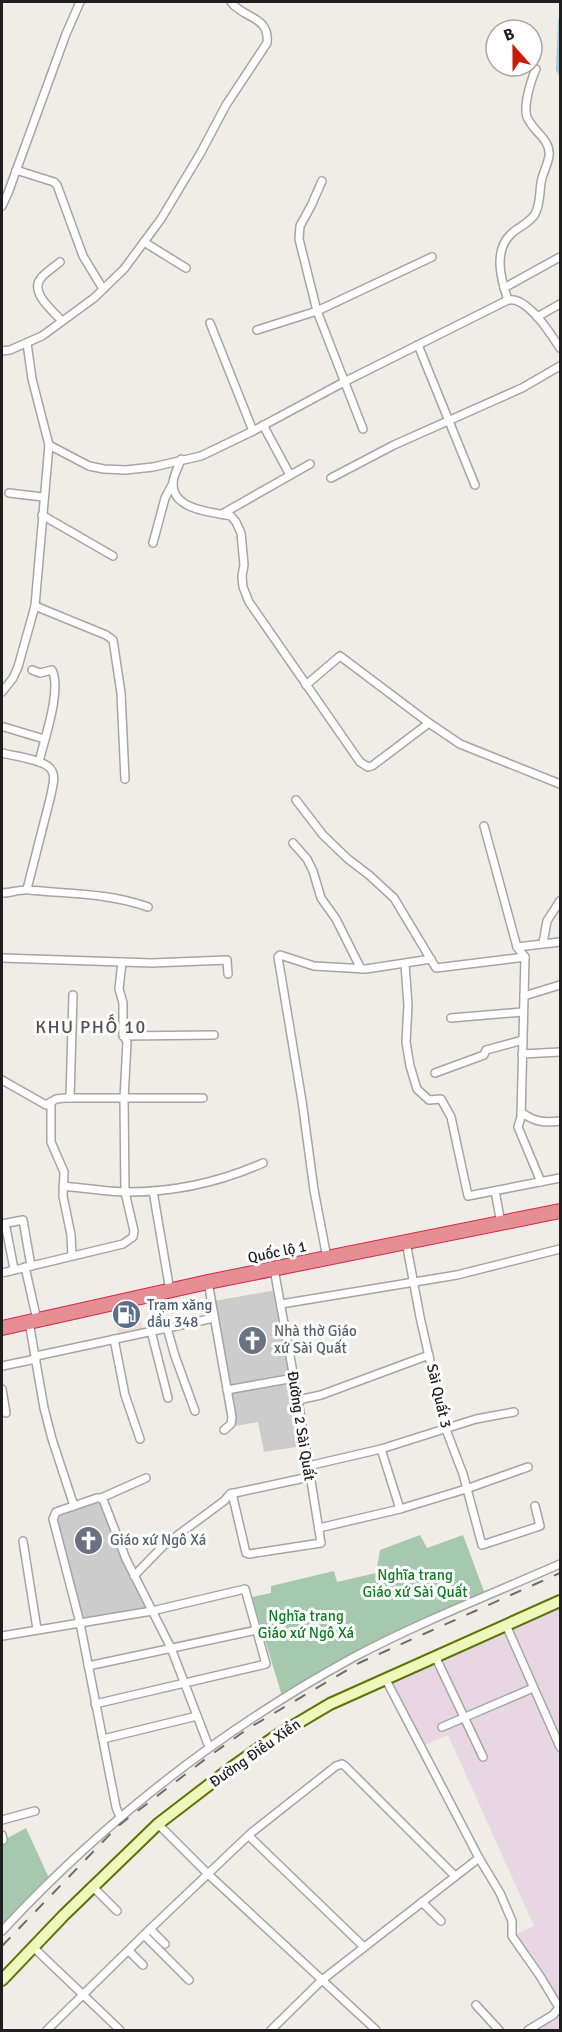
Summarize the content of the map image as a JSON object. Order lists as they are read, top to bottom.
{
  "streets": {
    "highway": ["Quốc lộ 1"],
    "street": ["Sài Quất 3", "Đường 2 Sài Quất", "Đường Điều Xiển"]
  },
  "crossings": [
    ["Quốc lộ 1", "Sài Quất 3"],
    ["Quốc lộ 1", "Đường 2 Sài Quất"]
  ],
  "districts": ["KHU PHỐ 10"],
  "parks": ["Nghĩa trang Giáo xứ Sài Quất", "Nghĩa trang Giáo xứ Ngô Xá"],
  "places": {
    "fuel station": ["Trạm xăng dầu 348"],
    "church": ["Nhà thờ Giáo xứ Sài Quất", "Giáo xứ Ngô Xá"]
  },
  "north": "top"
}
